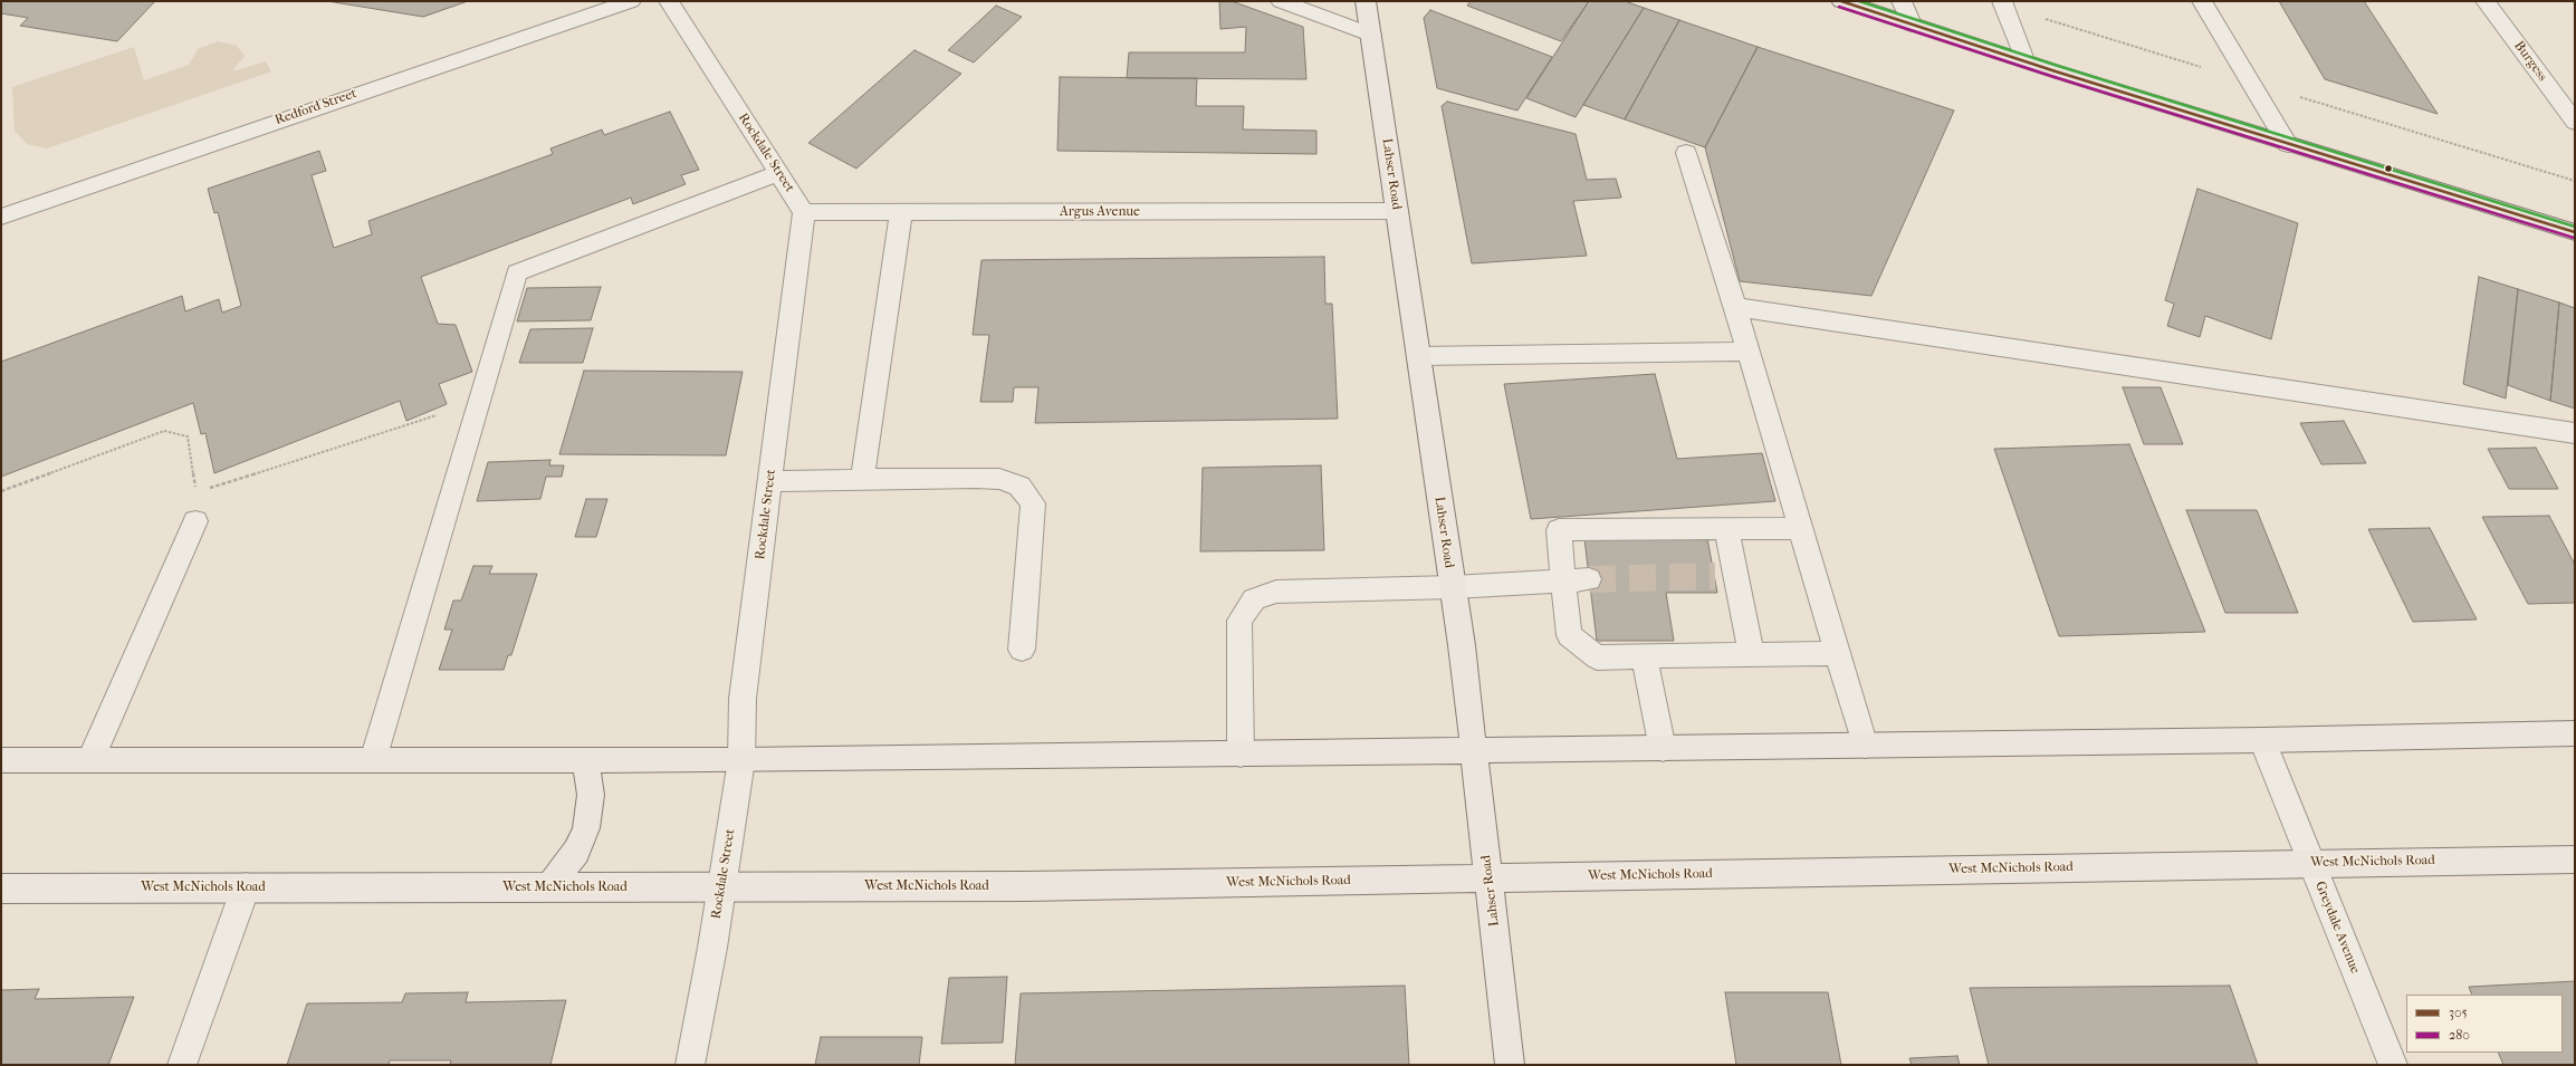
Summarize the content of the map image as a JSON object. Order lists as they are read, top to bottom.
{
  "streets": {
    "main road": ["Lahser Road", "West McNichols Road"],
    "street": [
      "Burgess",
      "Redford Street",
      "Rockdale Street",
      "Argus Avenue",
      "Greydale Avenue"
    ]
  },
  "crossings": [
    ["Rockdale Street", "Argus Avenue"],
    ["Rockdale Street", "West McNichols Road"],
    ["Lahser Road", "Argus Avenue"],
    ["Lahser Road", "West McNichols Road"],
    ["West McNichols Road", "Greydale Avenue"]
  ],
  "lines": ["transit line 305", "transit line 280"],
  "legend": ["305", "280"]
}
